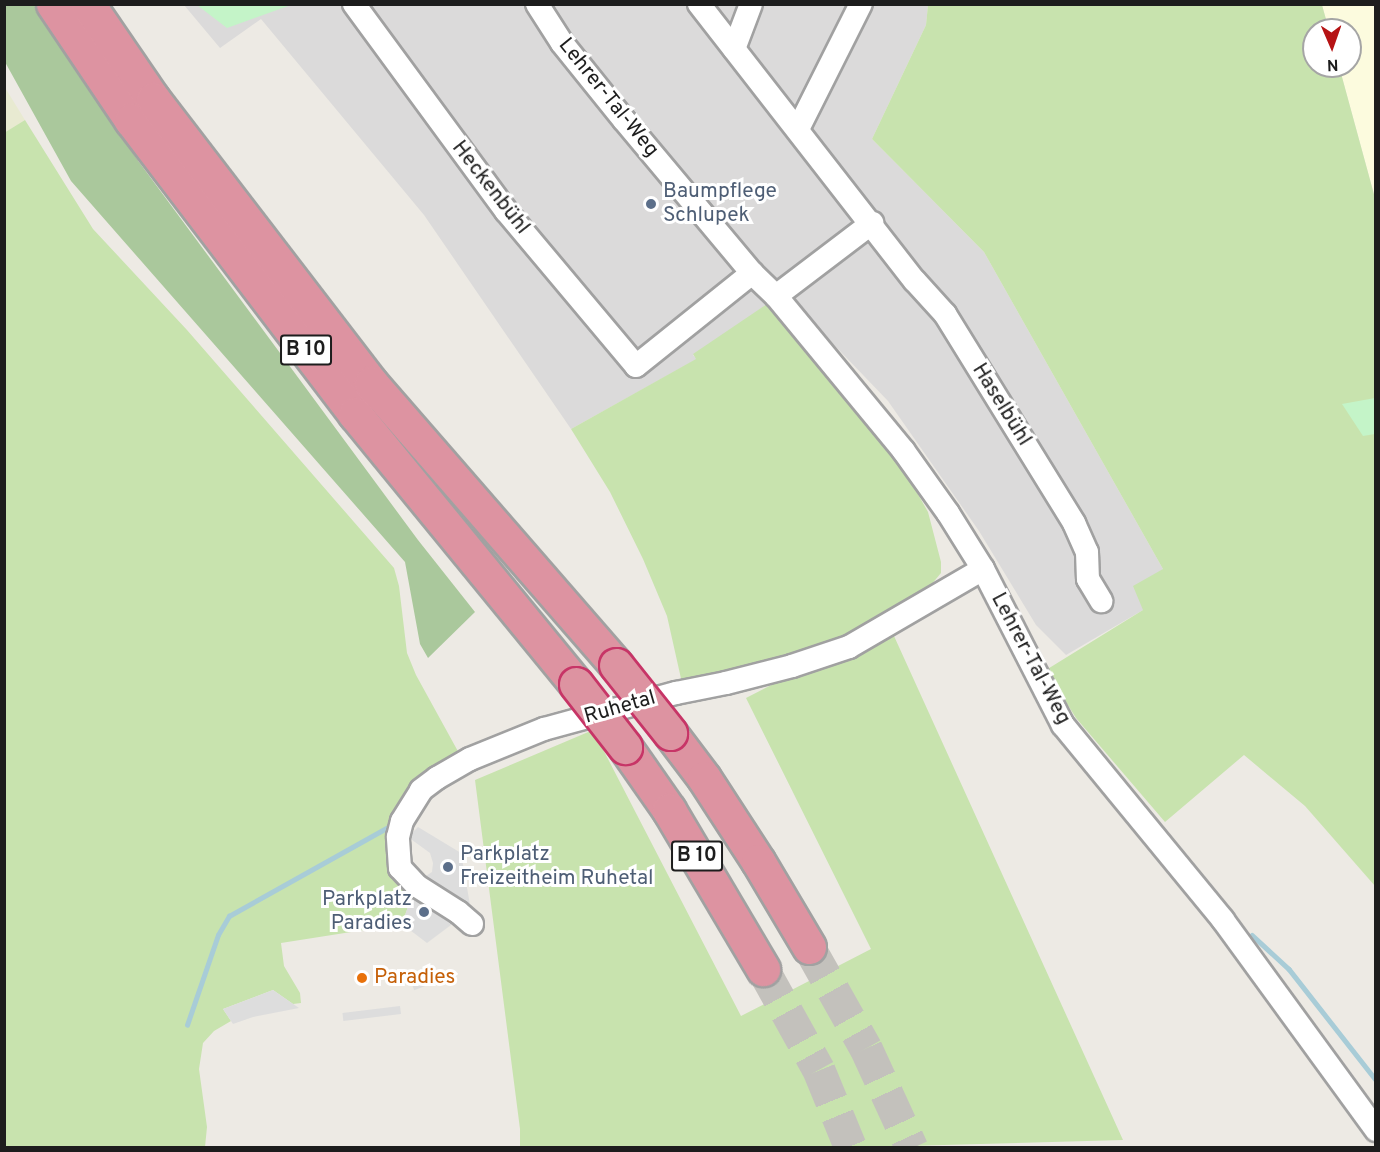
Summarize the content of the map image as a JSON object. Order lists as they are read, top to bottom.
{
  "streets": {
    "highway": ["B 10"],
    "street": [
      "Lehrer-Tal-Weg",
      "Heckenbühl",
      "Haselbühl",
      "Ruhetal"
    ]
  },
  "crossings": [
    ["Lehrer-Tal-Weg", "Heckenbühl"],
    ["Lehrer-Tal-Weg", "Ruhetal"]
  ],
  "places": [
    "Baumpflege Schlupek",
    "Parkplatz Freizeitheim Ruhetal",
    "Parkplatz Paradies",
    "Paradies"
  ],
  "north": "bottom"
}
